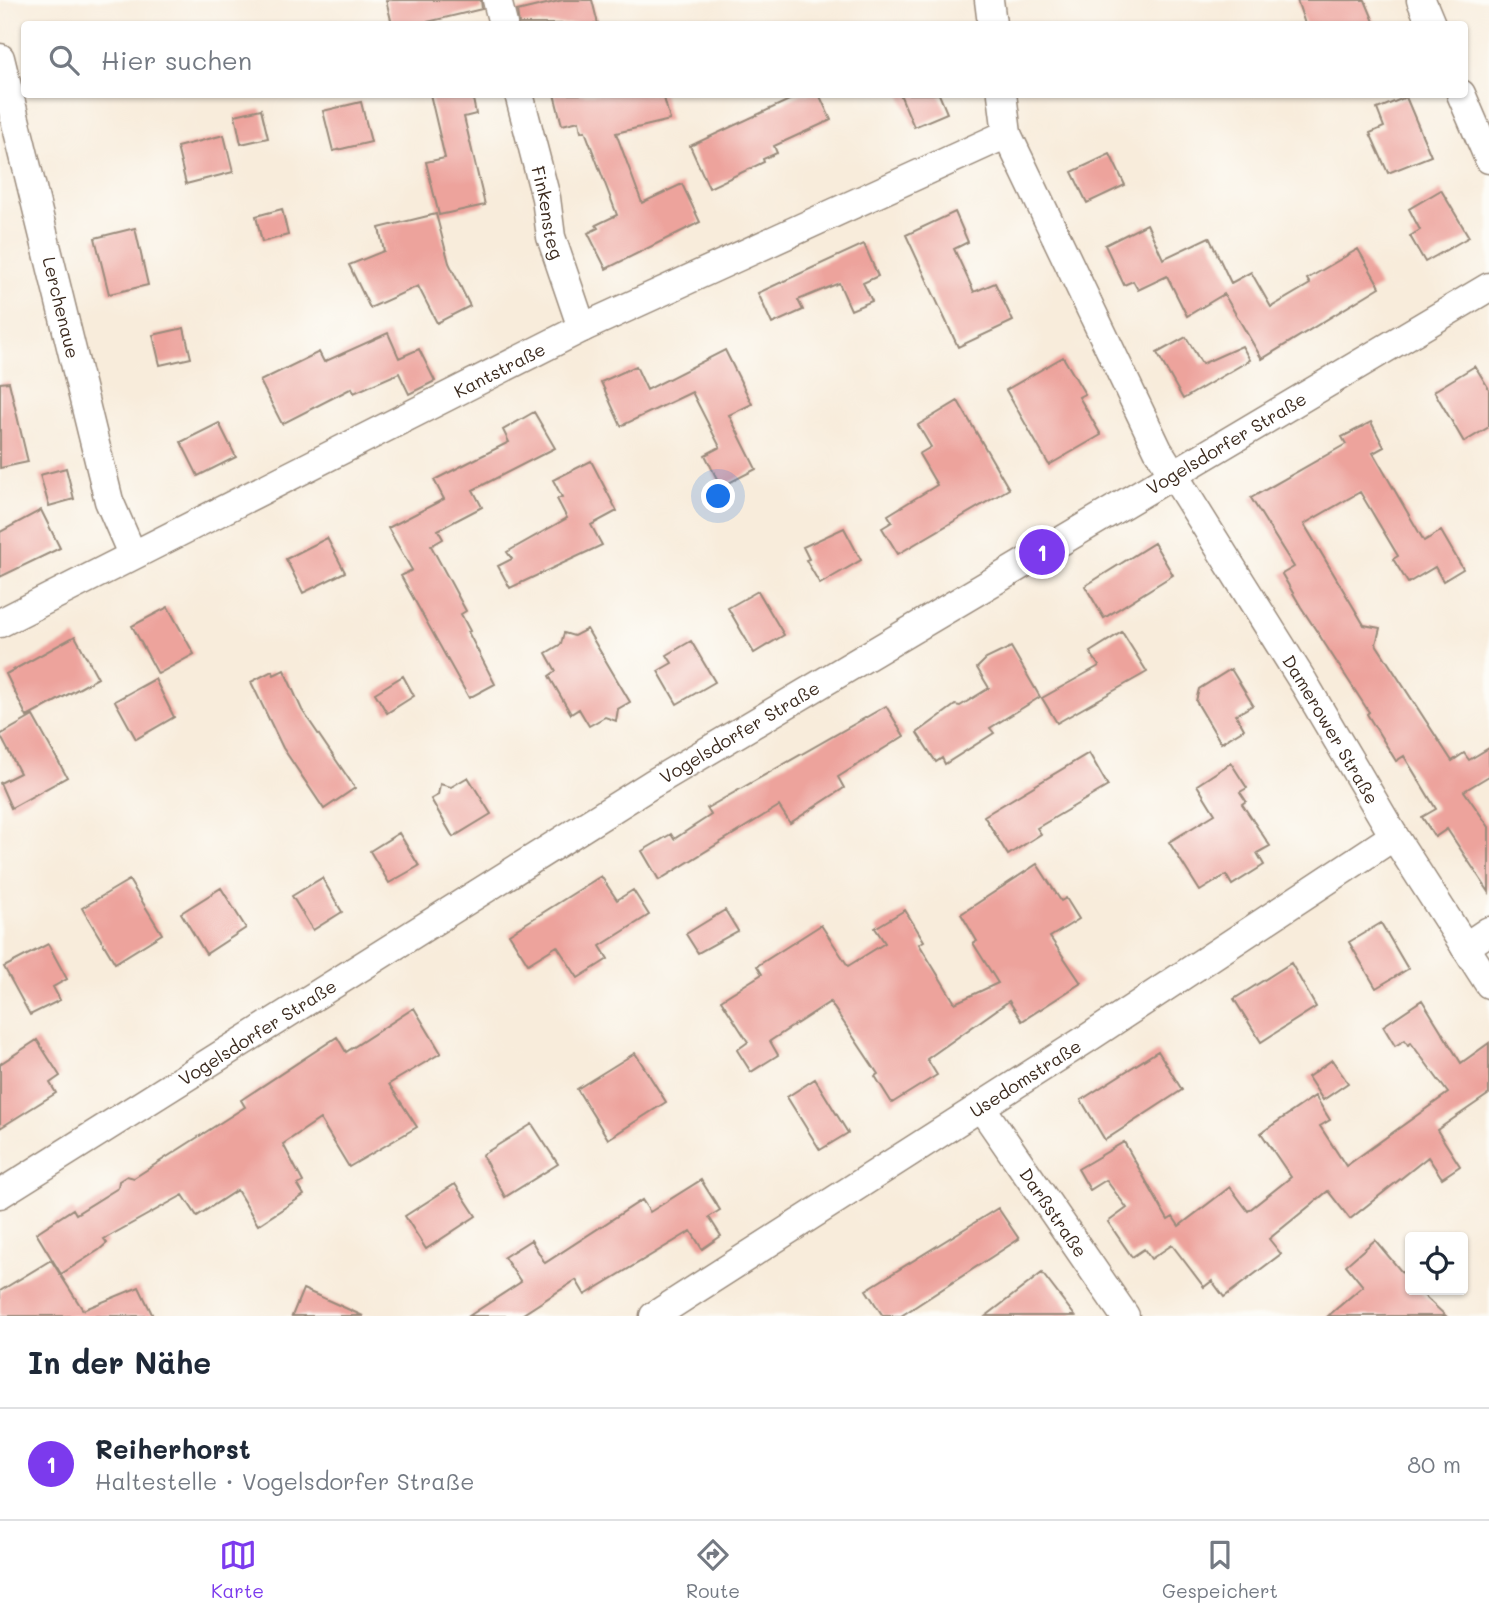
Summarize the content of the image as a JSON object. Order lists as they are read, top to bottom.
{
  "streets": {
    "street": [
      "Finkensteg",
      "Lerchenaue",
      "Kantstraße",
      "Vogelsdorfer Straße",
      "Damerower Straße",
      "Usedomstraße",
      "Darßstraße"
    ]
  },
  "crossings": [
    ["Finkensteg", "Kantstraße"],
    ["Lerchenaue", "Kantstraße"],
    ["Kantstraße", "Damerower Straße"],
    ["Vogelsdorfer Straße", "Damerower Straße"],
    ["Damerower Straße", "Usedomstraße"],
    ["Usedomstraße", "Darßstraße"]
  ],
  "page": {
    "search": "Hier suchen",
    "pins": "1",
    "heading": "In der Nähe",
    "list": [
      {
        "mark": "1",
        "name": "Reiherhorst",
        "note": "Haltestelle · Vogelsdorfer Straße",
        "value": "80 m"
      }
    ],
    "nav": ["Karte", "Route", "Gespeichert"]
  }
}
